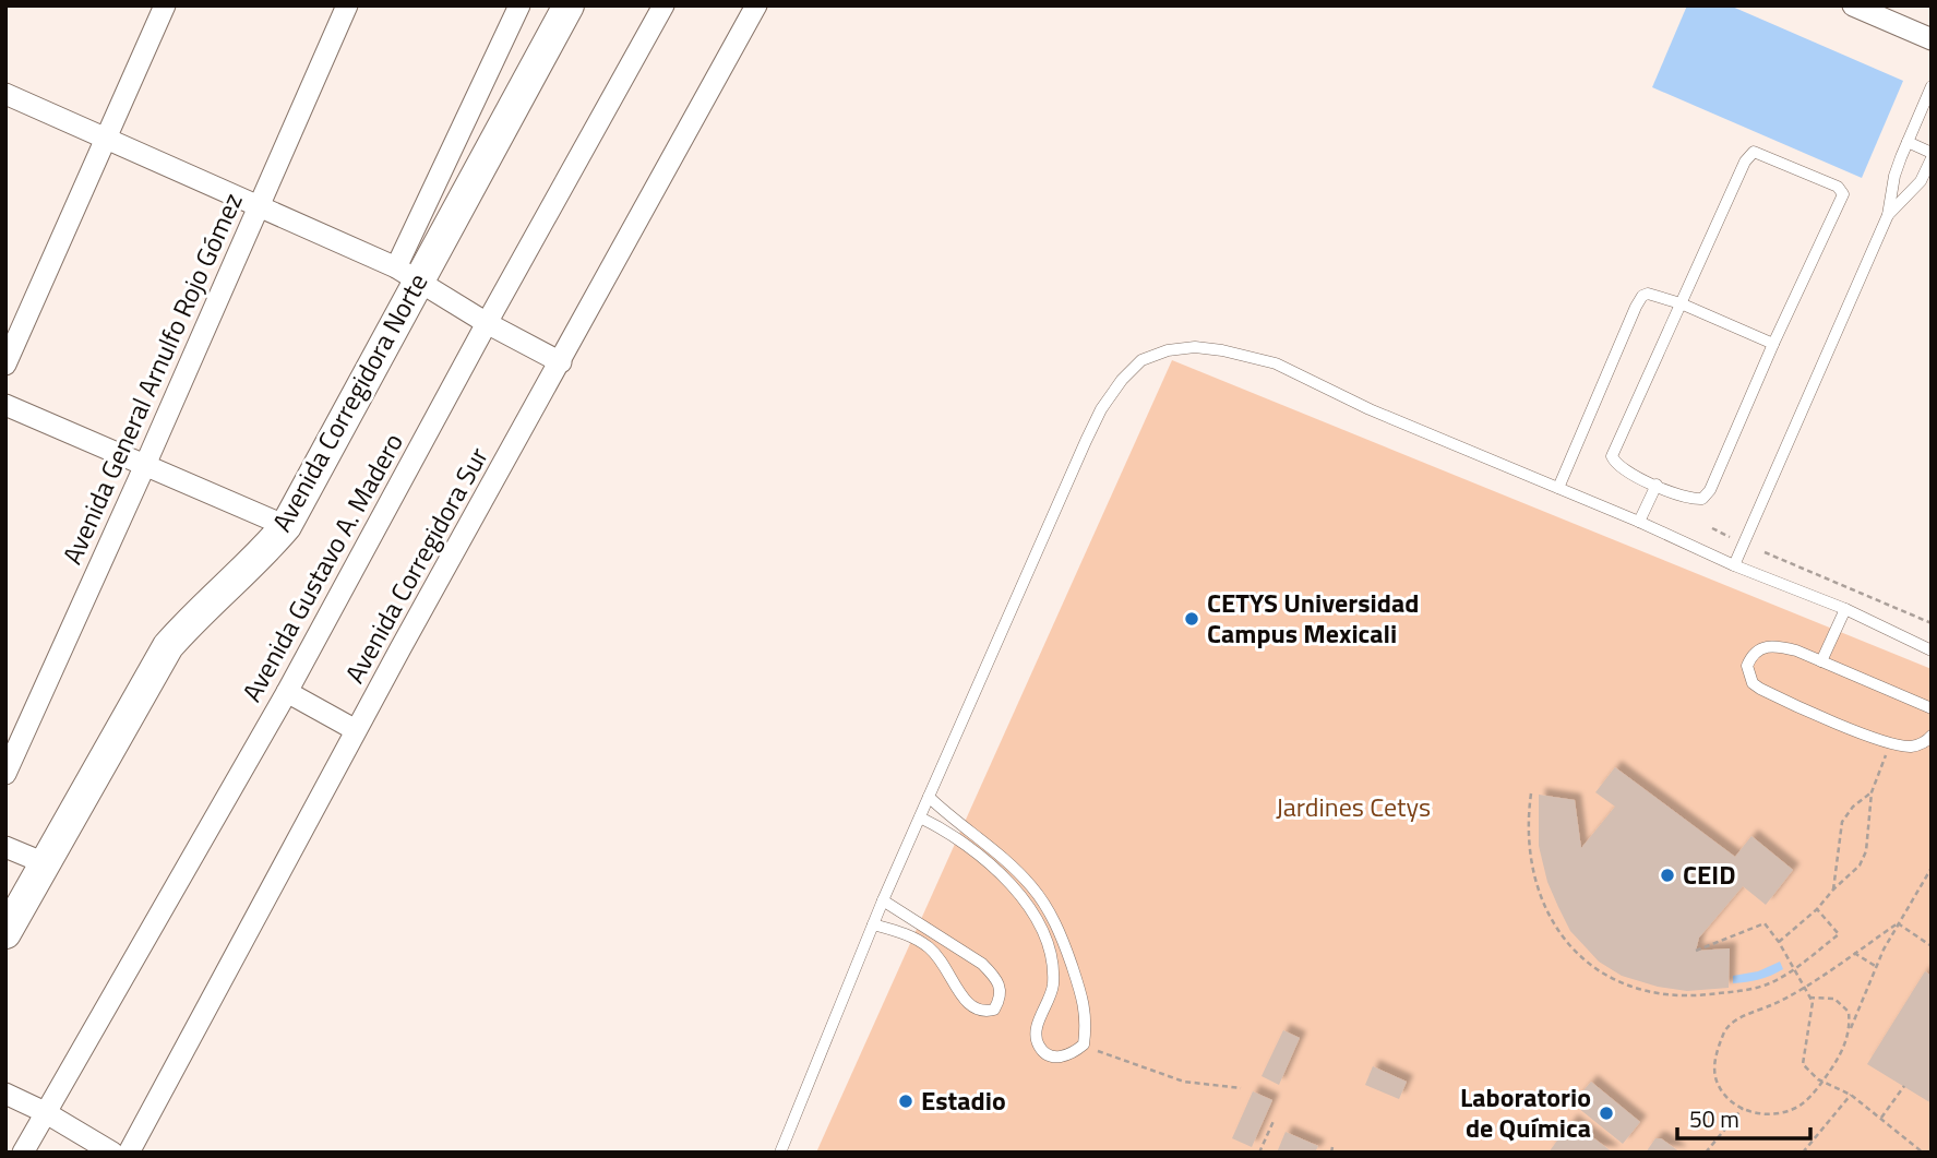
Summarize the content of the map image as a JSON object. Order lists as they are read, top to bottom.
{
  "streets": {
    "street": [
      "Avenida General Arnulfo Rojo Gómez",
      "Avenida Corregidora Norte",
      "Avenida Corregidora Sur",
      "Avenida Gustavo A. Madero"
    ]
  },
  "parks": ["Jardines Cetys"],
  "places": [
    "CETYS Universidad Campus Mexicali",
    "CEID",
    "Estadio",
    "Laboratorio de Química"
  ],
  "scale_bar": "50 m"
}
